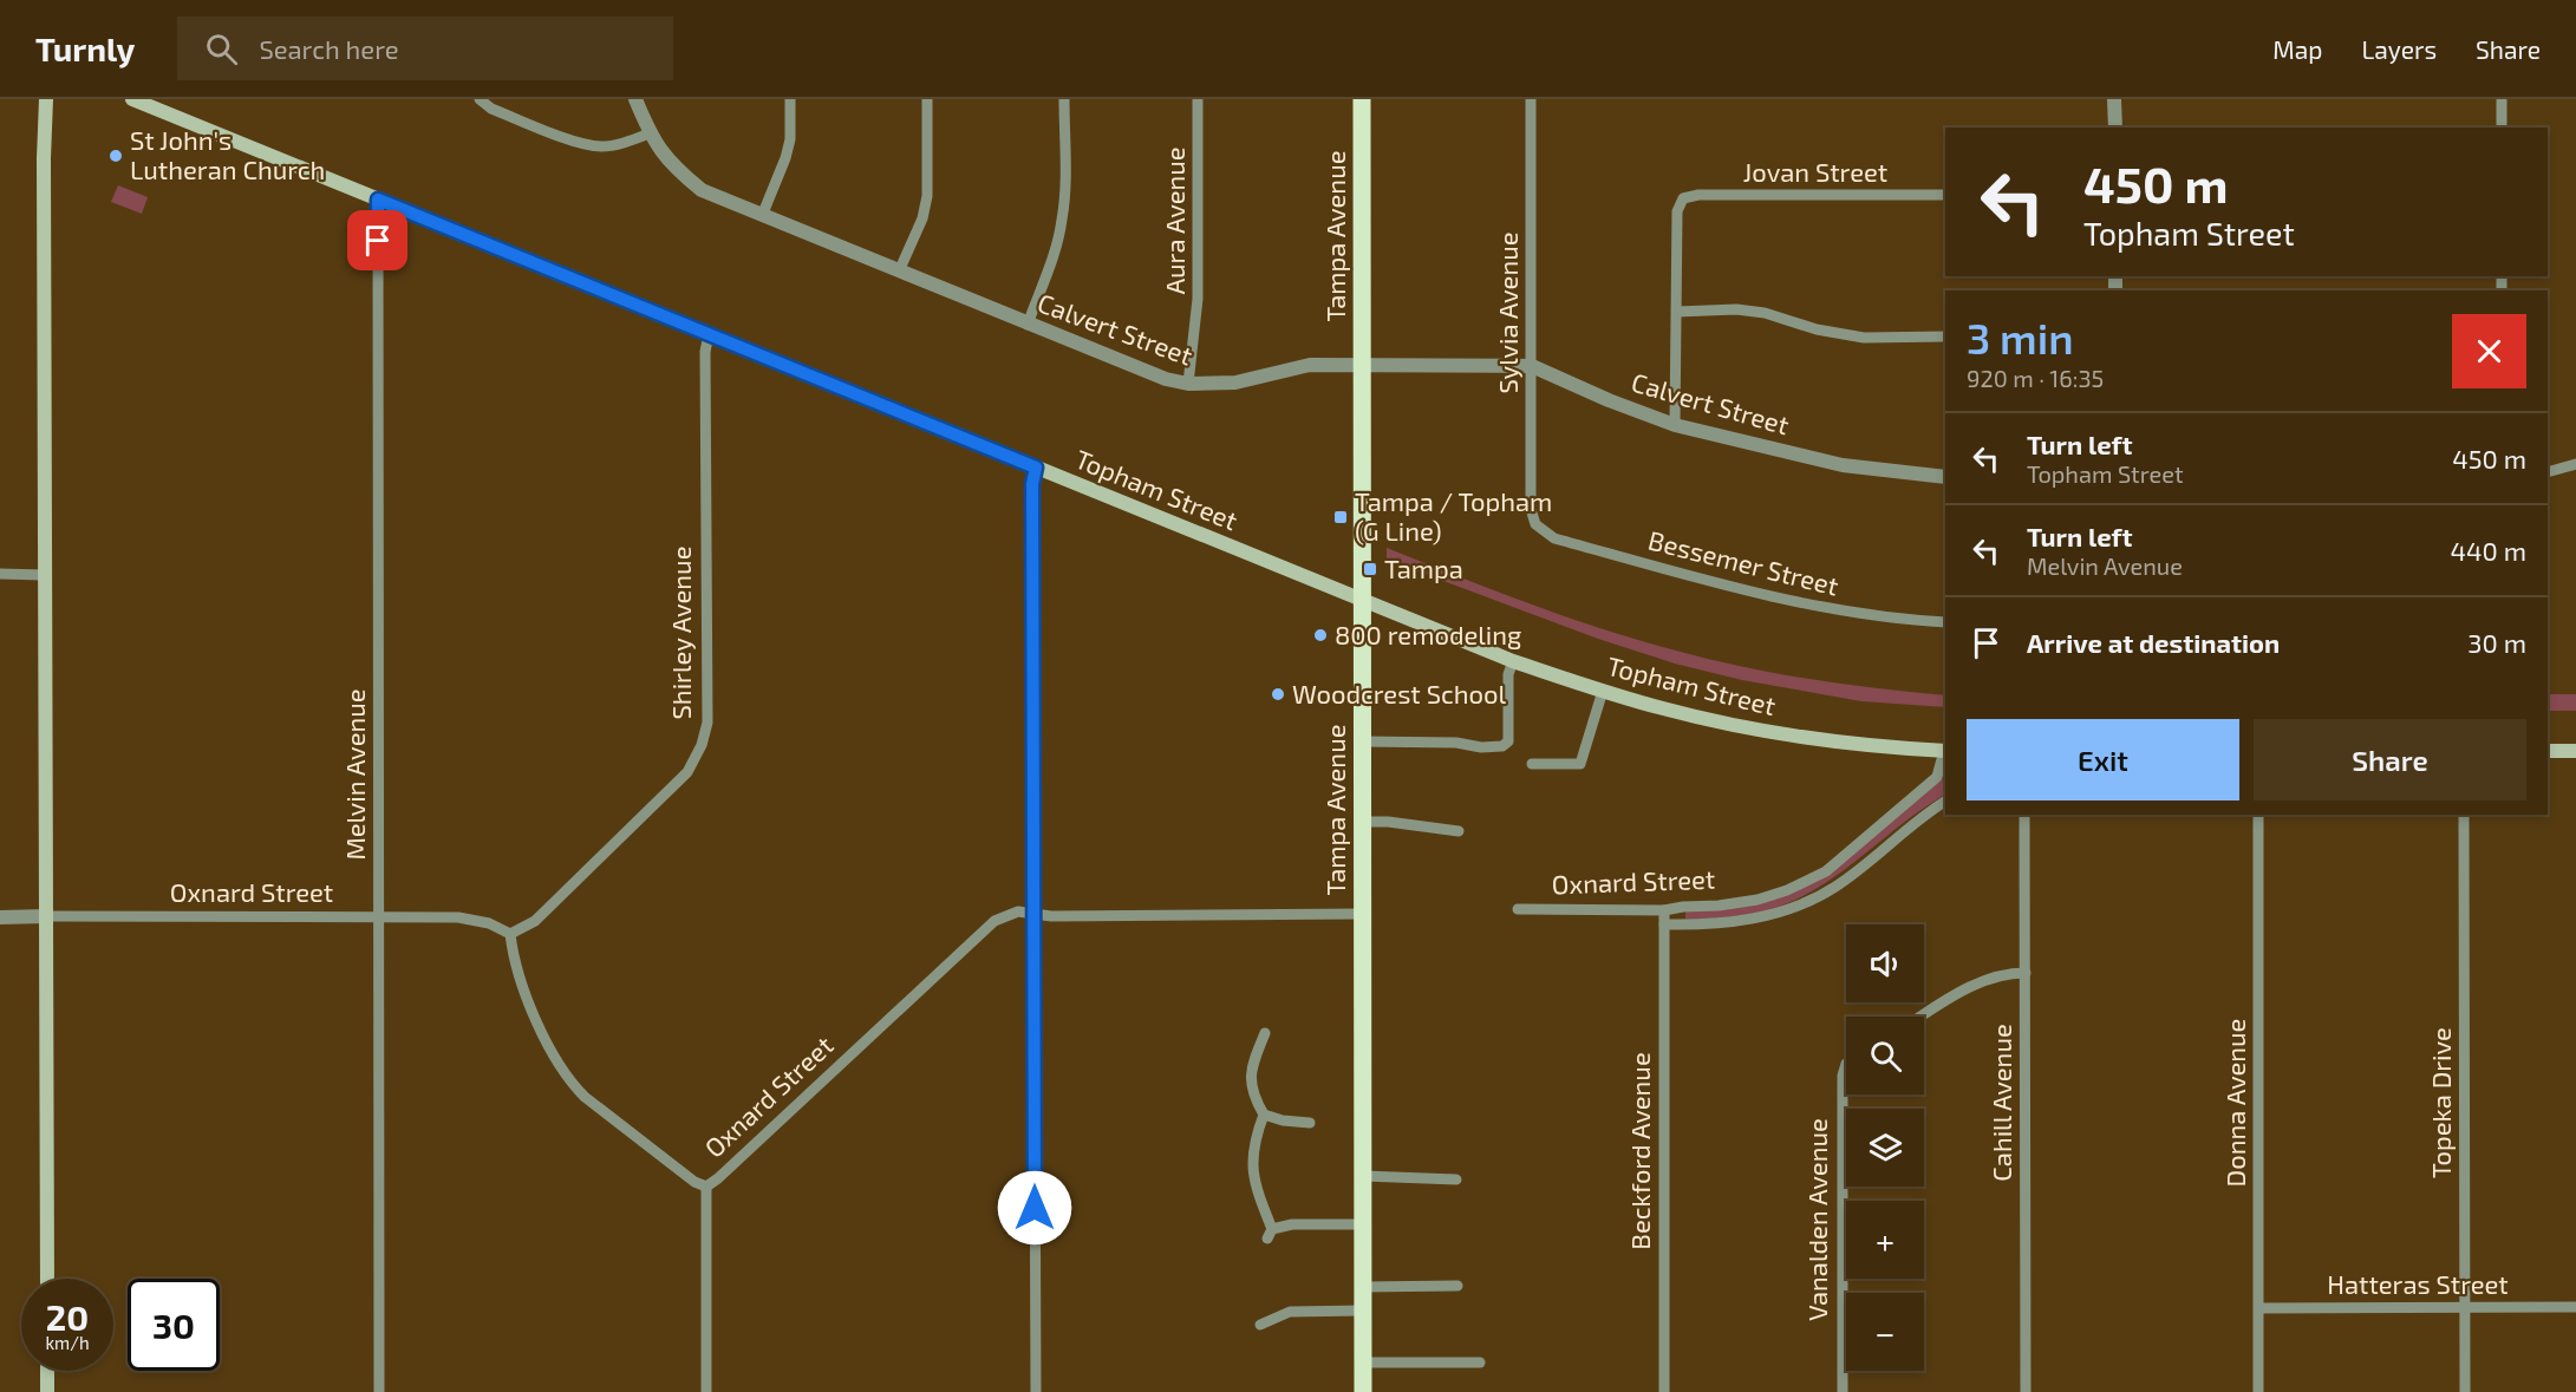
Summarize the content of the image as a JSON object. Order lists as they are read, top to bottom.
{
  "streets": {
    "main road": ["Tampa Avenue", "Topham Street"],
    "street": [
      "Jovan Street",
      "Aura Avenue",
      "Sylvia Avenue",
      "Calvert Street",
      "Bessemer Street",
      "Shirley Avenue",
      "Melvin Avenue",
      "Oxnard Street",
      "Cahill Avenue",
      "Donna Avenue",
      "Topeka Drive",
      "Beckford Avenue",
      "Vanalden Avenue",
      "Hatteras Street"
    ]
  },
  "crossings": [
    ["Aura Avenue", "Calvert Street"],
    ["Tampa Avenue", "Calvert Street"],
    ["Tampa Avenue", "Topham Street"],
    ["Tampa Avenue", "Oxnard Street"],
    ["Sylvia Avenue", "Calvert Street"],
    ["Sylvia Avenue", "Bessemer Street"],
    ["Topham Street", "Shirley Avenue"],
    ["Topham Street", "Melvin Avenue"],
    ["Topham Street", "Oxnard Street"],
    ["Shirley Avenue", "Oxnard Street"],
    ["Melvin Avenue", "Oxnard Street"],
    ["Oxnard Street", "Beckford Avenue"],
    ["Donna Avenue", "Hatteras Street"],
    ["Topeka Drive", "Hatteras Street"]
  ],
  "places": {
    "other": ["St John's Lutheran Church", "800 remodeling", "Woodcrest School"],
    "transit": ["Tampa / Topham (G Line)", "Tampa"]
  },
  "page": {
    "header": "Turnly",
    "search": "Search here",
    "nav": ["Map", "Layers", "Share"],
    "turn": ["450 m", "Topham Street"],
    "heading": ["3 min", "920 m · 16:35"],
    "list": [
      {
        "name": "Turn left",
        "note": "Topham Street",
        "value": "450 m"
      },
      {
        "name": "Turn left",
        "note": "Melvin Avenue",
        "value": "440 m"
      },
      {
        "name": "Arrive at destination",
        "value": "30 m"
      }
    ],
    "buttons": ["Exit", "Share"],
    "map_buttons": ["+", "−"],
    "speed": "20 km/h",
    "limit": "30"
  }
}
